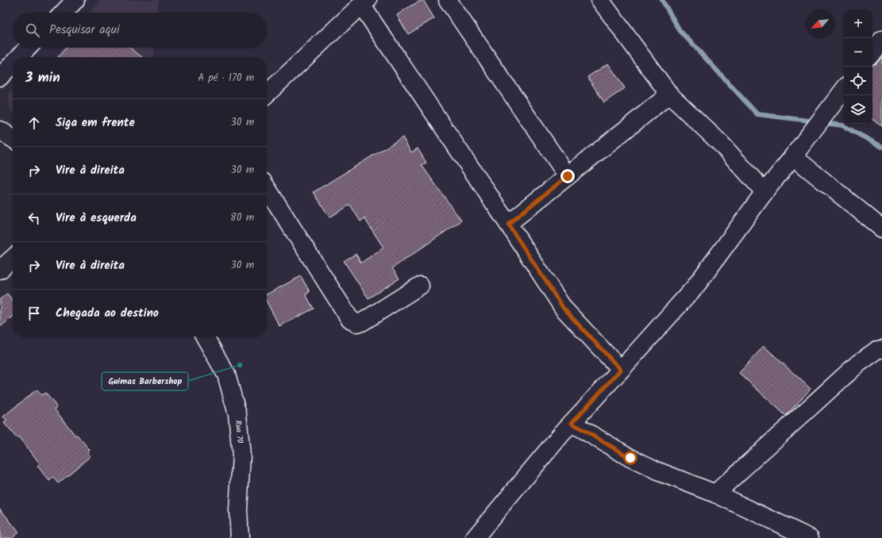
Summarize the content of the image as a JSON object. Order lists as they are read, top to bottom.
{
  "streets": {
    "street": ["Rua 70"]
  },
  "places": ["Guimas Barbershop"],
  "north": "bottom left",
  "page": {
    "map_buttons": ["+", "−"],
    "search": "Pesquisar aqui",
    "heading": ["3 min", "A pé · 170 m"],
    "list": [
      ["Siga em frente", "30 m"],
      ["Vire à direita", "30 m"],
      ["Vire à esquerda", "80 m"],
      ["Vire à direita", "30 m"],
      "Chegada ao destino"
    ]
  }
}
